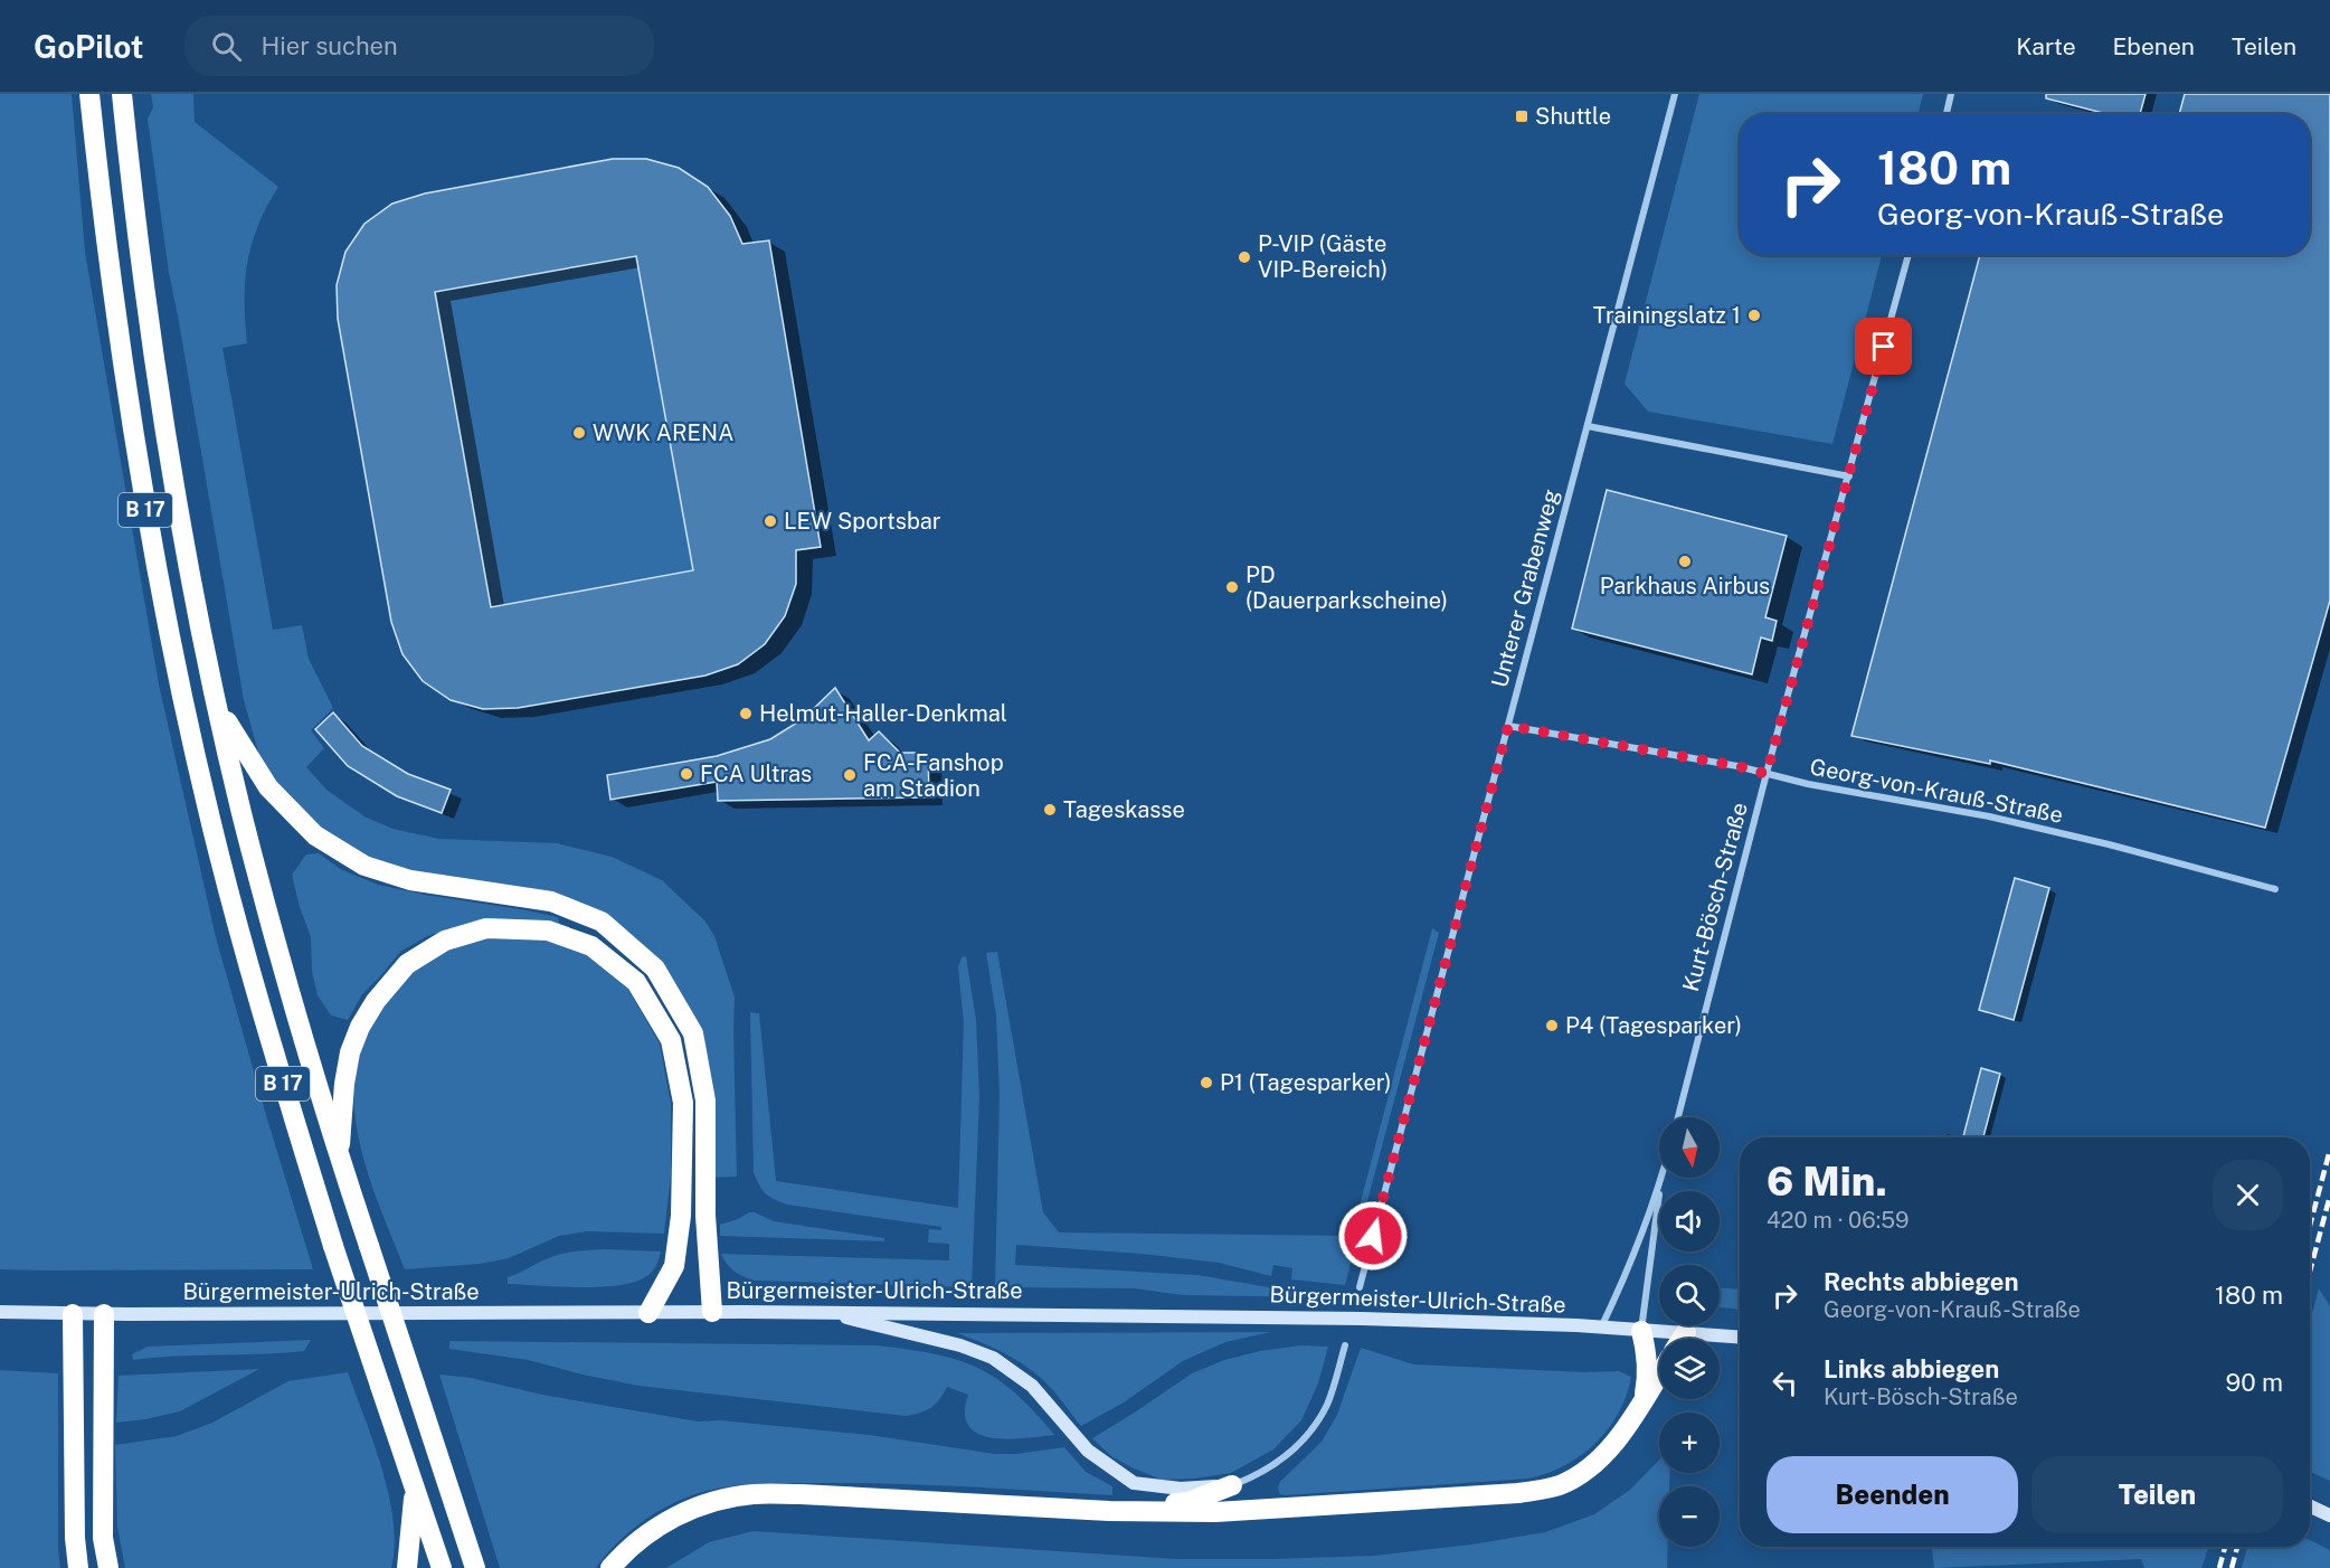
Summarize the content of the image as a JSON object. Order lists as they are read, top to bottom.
{
  "streets": {
    "highway": ["B 17"],
    "main road": ["Bürgermeister-Ulrich-Straße"],
    "street": ["Unterer Grabenweg", "Georg-von-Krauß-Straße", "Kurt-Bösch-Straße"]
  },
  "crossings": [
    ["Unterer Grabenweg", "Georg-von-Krauß-Straße"],
    ["Georg-von-Krauß-Straße", "Kurt-Bösch-Straße"]
  ],
  "places": {
    "transit": ["Shuttle"],
    "other": [
      "P-VIP (Gäste VIP-Bereich)",
      "Trainingslatz 1",
      "WWK ARENA",
      "LEW Sportsbar",
      "Parkhaus Airbus",
      "PD (Dauerparkscheine)",
      "Helmut-Haller-Denkmal",
      "FCA Ultras",
      "FCA-Fanshop am Stadion",
      "Tageskasse",
      "P4 (Tagesparker)",
      "P1 (Tagesparker)"
    ]
  },
  "north": "bottom",
  "page": {
    "header": "GoPilot",
    "search": "Hier suchen",
    "nav": ["Karte", "Ebenen", "Teilen"],
    "turn": ["180 m", "Georg-von-Krauß-Straße"],
    "map_buttons": ["+", "−"],
    "heading": ["6 Min.", "420 m · 06:59"],
    "list": [
      {
        "name": "Rechts abbiegen",
        "note": "Georg-von-Krauß-Straße",
        "value": "180 m"
      },
      {
        "name": "Links abbiegen",
        "note": "Kurt-Bösch-Straße",
        "value": "90 m"
      }
    ],
    "buttons": ["Beenden", "Teilen"]
  }
}
